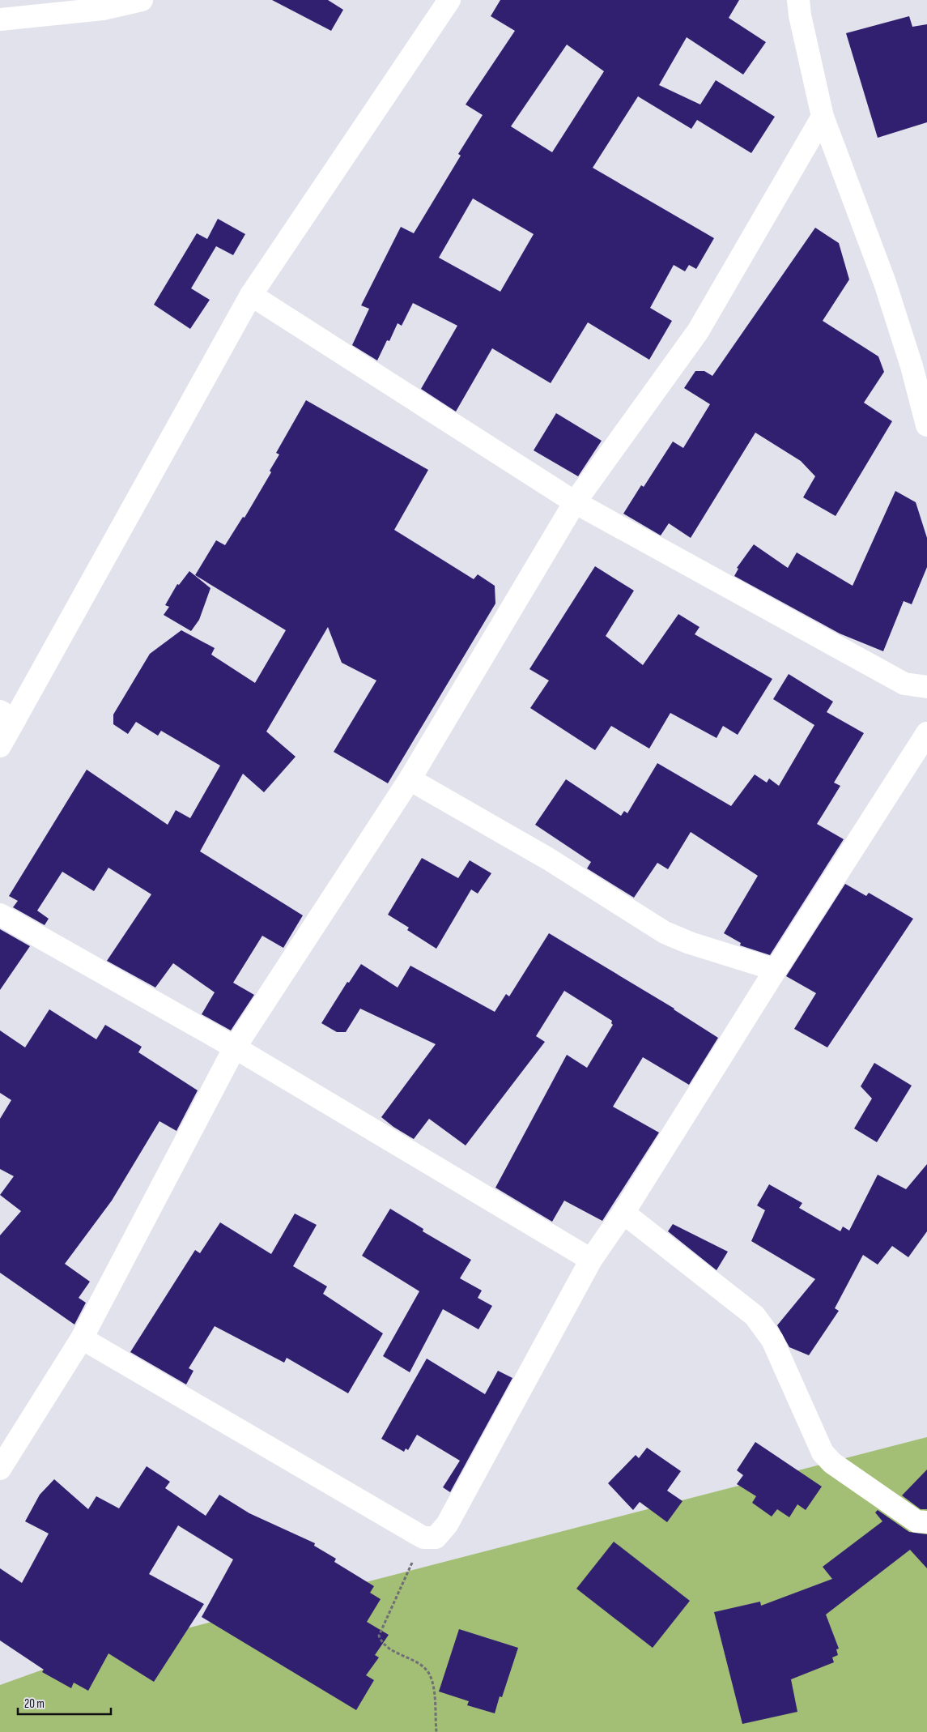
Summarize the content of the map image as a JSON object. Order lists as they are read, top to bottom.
{
  "scale_bar": "20 m"
}
